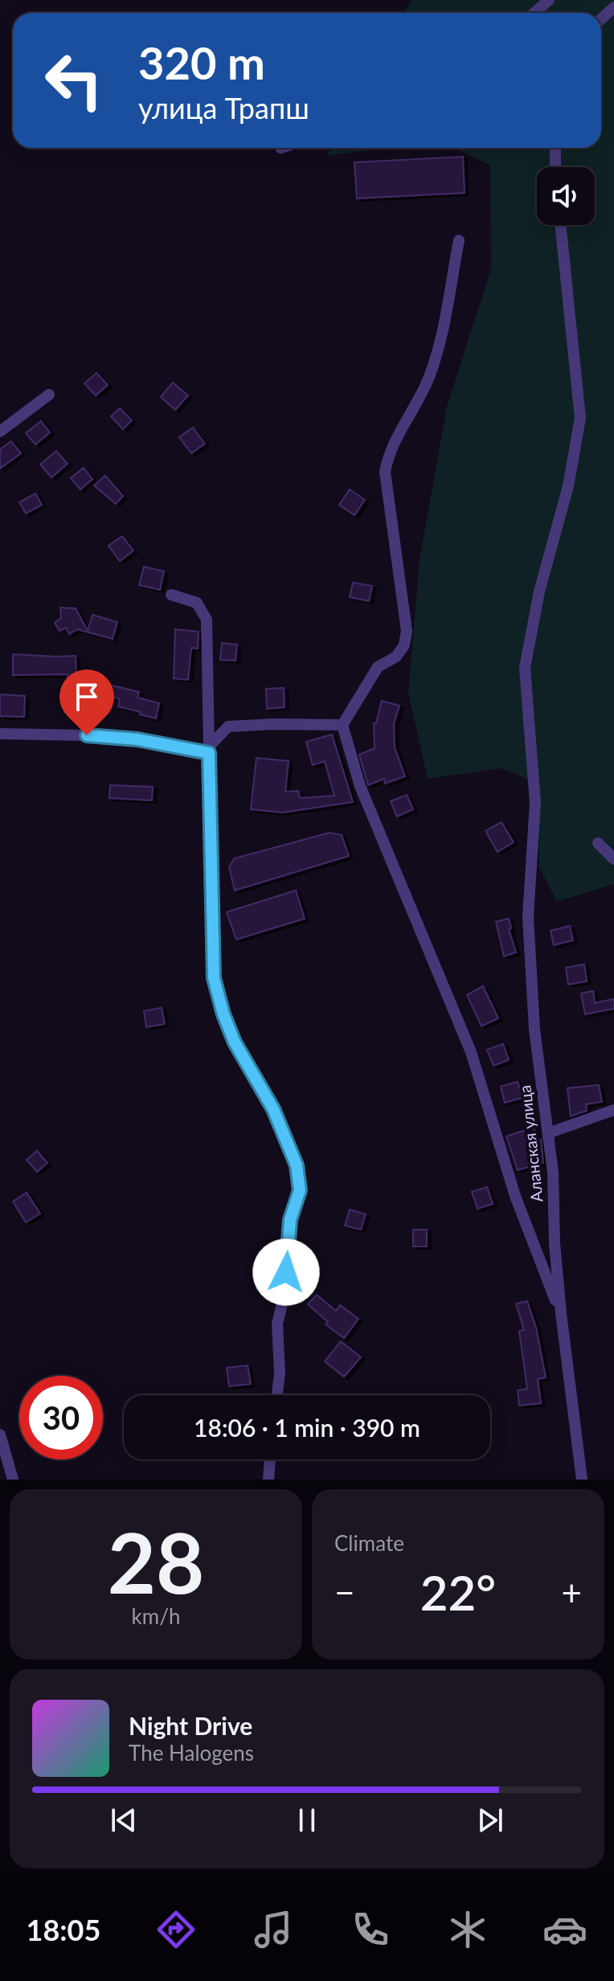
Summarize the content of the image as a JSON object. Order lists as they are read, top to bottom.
{
  "streets": {
    "street": ["Аланская улица"]
  },
  "page": {
    "turn": ["320 m", "улица Трапш"],
    "limit": "30",
    "trip": "18:06 · 1 min · 390 m",
    "tile": [
      ["28", "km/h"],
      "Climate"
    ],
    "heat": ["−", "22°", "+"],
    "song": ["Night Drive", "The Halogens"],
    "tabs": "18:05"
  }
}
